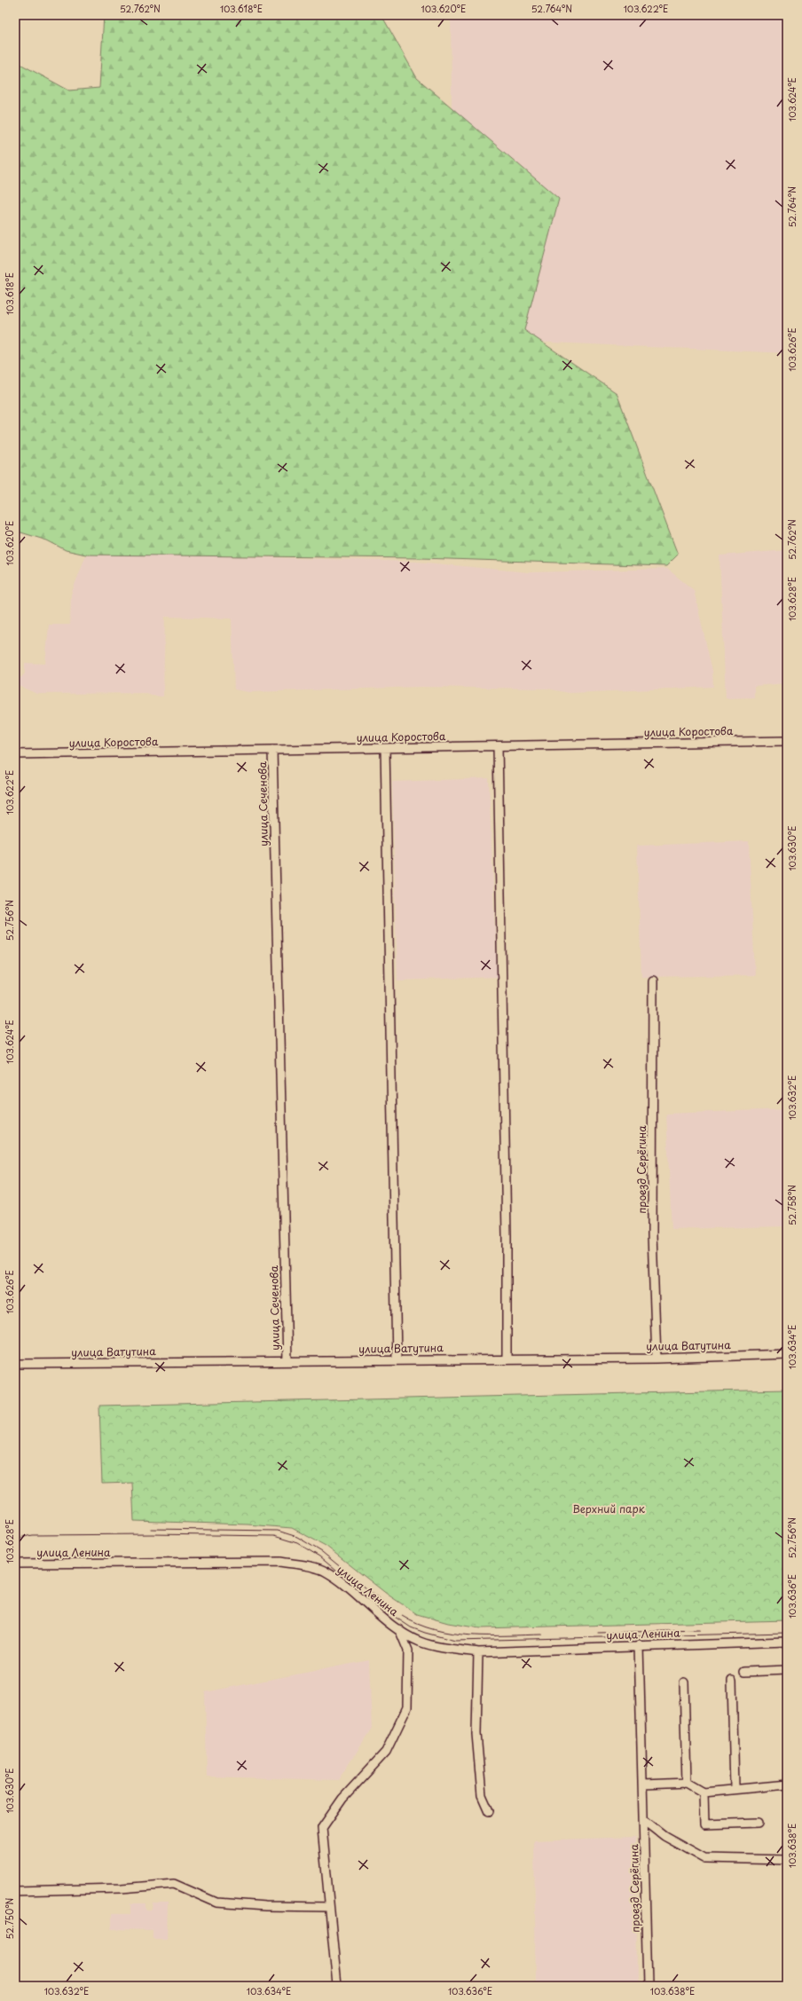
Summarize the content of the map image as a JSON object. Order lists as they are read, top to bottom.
{
  "streets": {
    "street": [
      "улица Коростова",
      "улица Сеченова",
      "проезд Серёгина",
      "улица Ватутина",
      "улица Ленина"
    ]
  },
  "crossings": [
    ["улица Коростова", "улица Сеченова"],
    ["улица Сеченова", "улица Ватутина"],
    ["проезд Серёгина", "улица Ватутина"],
    ["проезд Серёгина", "улица Ленина"]
  ],
  "parks": ["Верхний парк"],
  "coordinates": [
    "52.762°N",
    "103.618°E",
    "103.620°E",
    "52.764°N",
    "103.622°E",
    "103.624°E",
    "103.626°E",
    "103.628°E",
    "103.630°E",
    "52.756°N",
    "103.632°E",
    "52.758°N",
    "103.634°E",
    "103.636°E",
    "103.638°E",
    "52.750°N"
  ]
}
